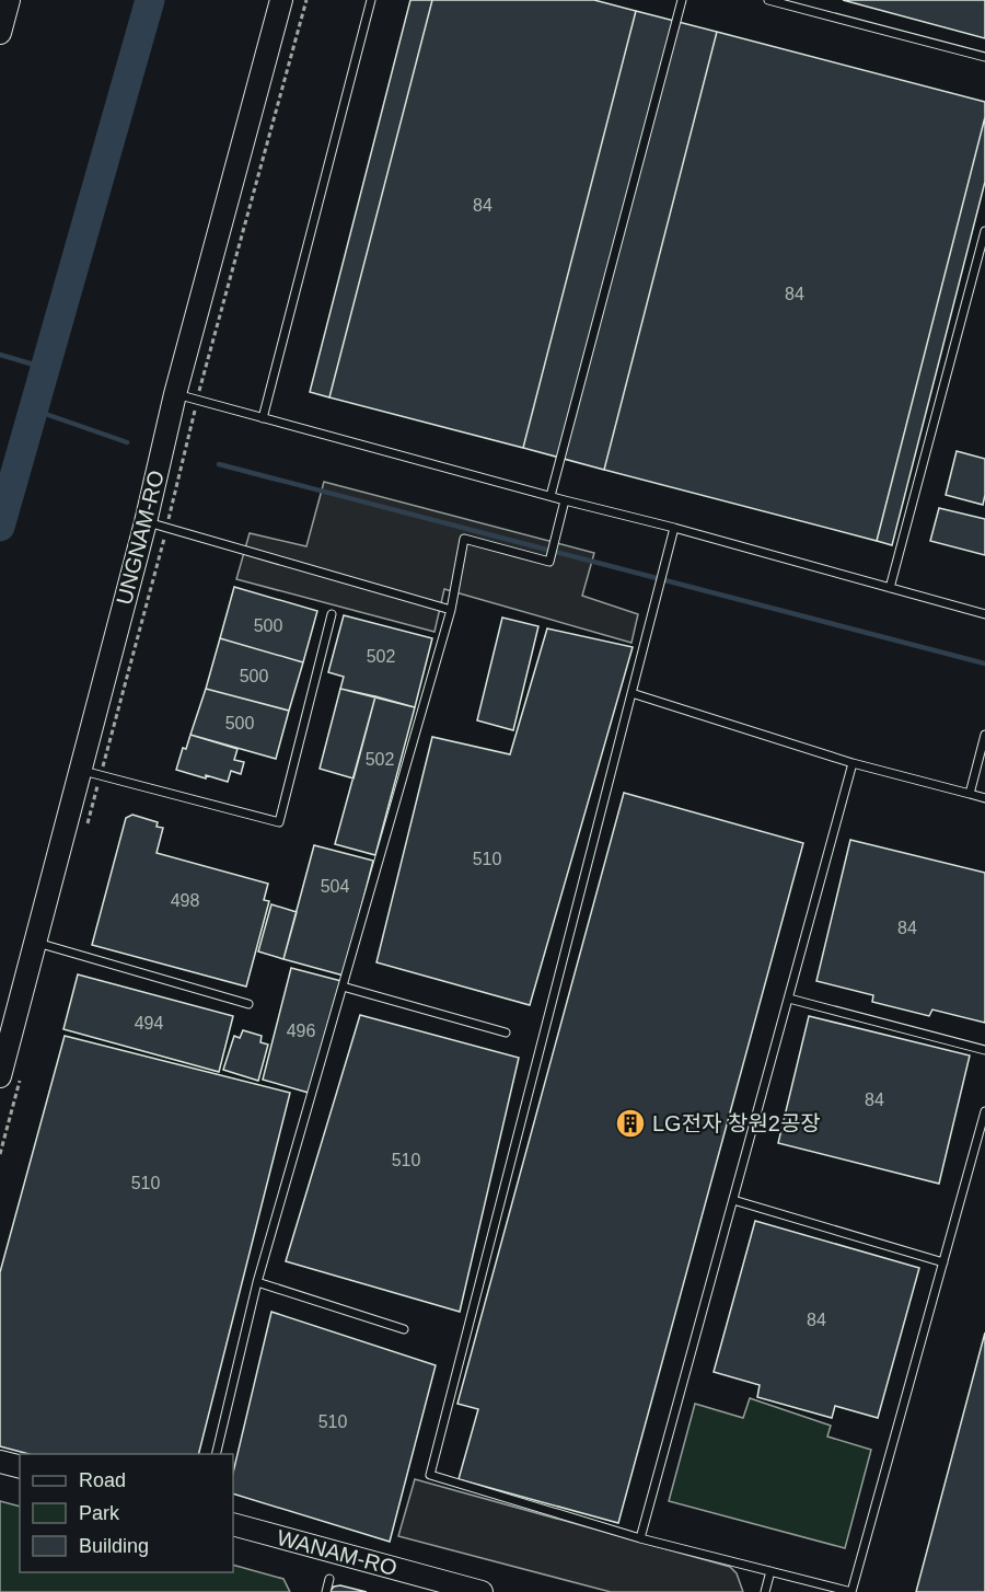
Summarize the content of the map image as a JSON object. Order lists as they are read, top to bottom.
{
  "streets": {
    "street": ["UNGNAM-RO", "WANAM-RO"]
  },
  "places": {
    "building": ["LG전자 창원2공장"]
  },
  "house_numbers": [
    "84",
    "84",
    "500",
    "502",
    "500",
    "500",
    "502",
    "510",
    "504",
    "498",
    "84",
    "494",
    "496",
    "84",
    "510",
    "510",
    "84",
    "510"
  ],
  "legend": ["Road", "Park", "Building"]
}
